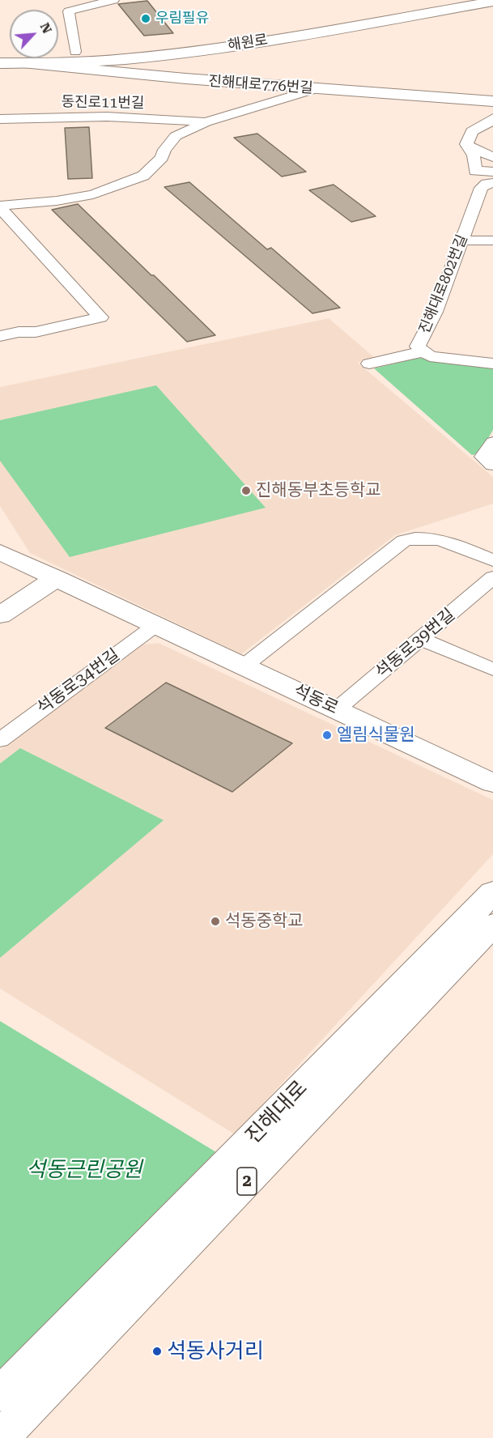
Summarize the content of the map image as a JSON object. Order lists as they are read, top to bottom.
{
  "streets": {
    "main road": [
      "해원로",
      "진해대로776번길",
      "석동로",
      "진해대로",
      "2"
    ],
    "street": [
      "동진로11번길",
      "진해대로802번길",
      "석동로39번길",
      "석동로34번길"
    ]
  },
  "crossings": [
    ["해원로", "진해대로776번길"],
    ["석동로39번길", "석동로"],
    ["석동로34번길", "석동로"]
  ],
  "parks": ["석동근린공원"],
  "places": [
    "우림필유",
    "진해동부초등학교",
    "엘림식물원",
    "석동중학교",
    "석동사거리"
  ],
  "north": "top right"
}
